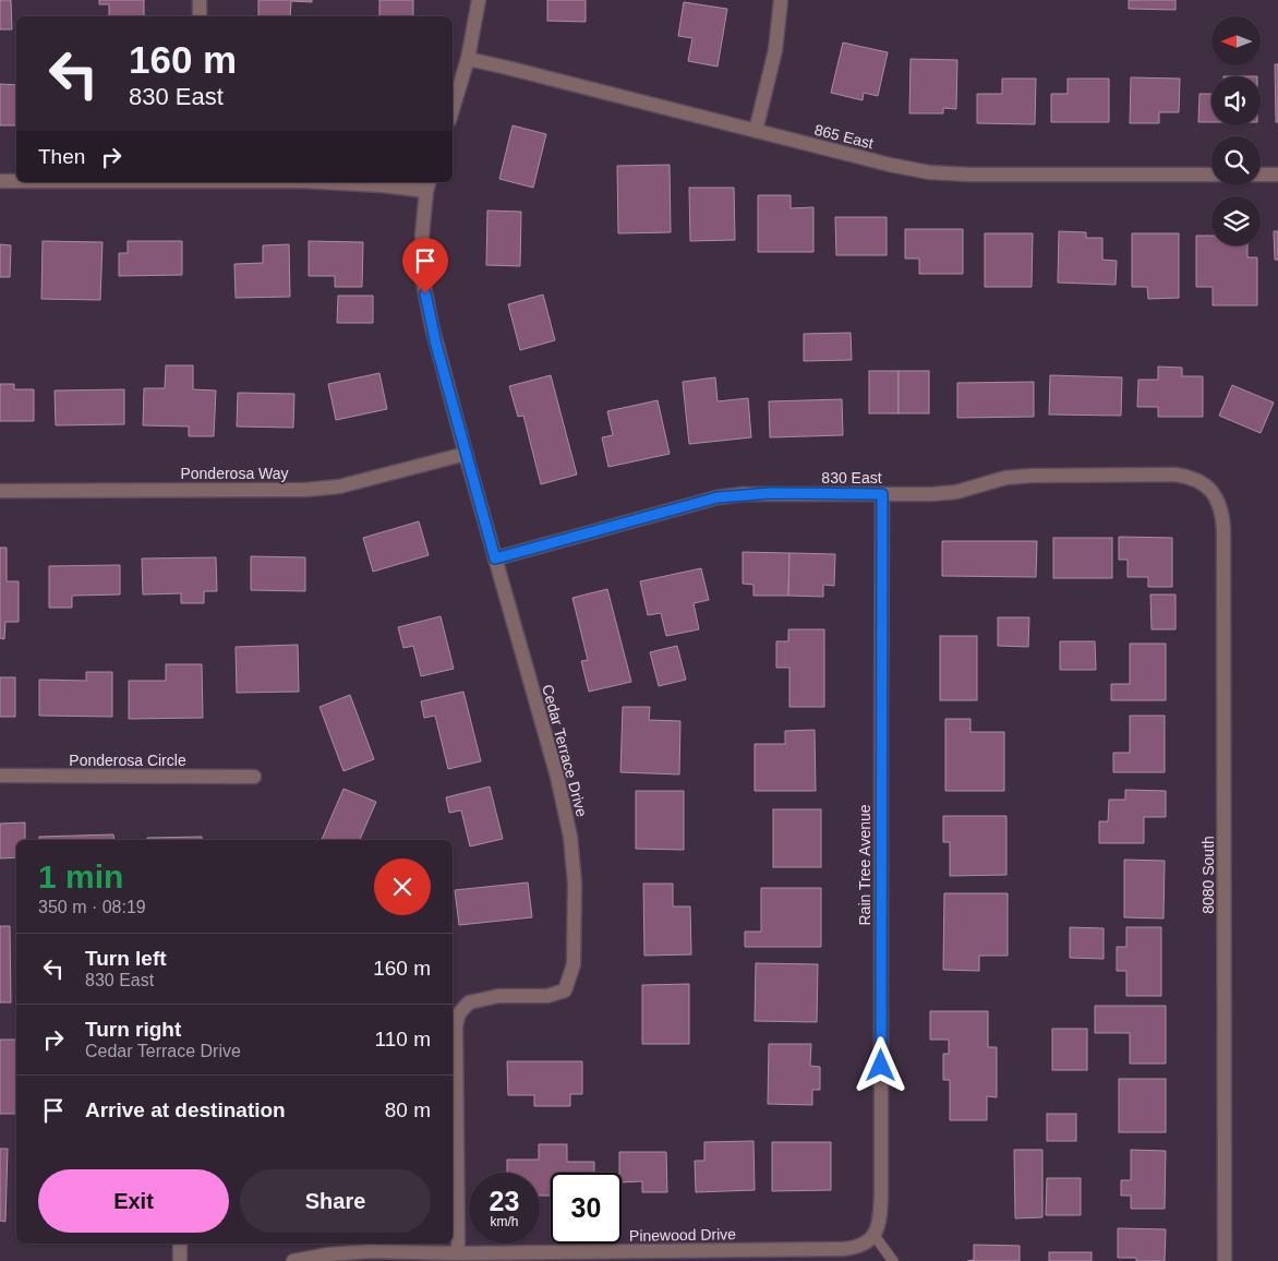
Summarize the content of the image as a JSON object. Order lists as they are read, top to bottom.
{
  "streets": {
    "street": [
      "865 East",
      "Ponderosa Way",
      "830 East",
      "Cedar Terrace Drive",
      "Ponderosa Circle",
      "Rain Tree Avenue",
      "8080 South",
      "Pinewood Drive"
    ]
  },
  "crossings": [
    ["Ponderosa Way", "Cedar Terrace Drive"],
    ["830 East", "Cedar Terrace Drive"],
    ["830 East", "Rain Tree Avenue"],
    ["830 East", "8080 South"],
    ["Cedar Terrace Drive", "Pinewood Drive"],
    ["Rain Tree Avenue", "Pinewood Drive"]
  ],
  "north": "left",
  "page": {
    "turn": ["160 m", "830 East"],
    "then": "Then",
    "heading": ["1 min", "350 m · 08:19"],
    "list": [
      {
        "name": "Turn left",
        "note": "830 East",
        "value": "160 m"
      },
      {
        "name": "Turn right",
        "note": "Cedar Terrace Drive",
        "value": "110 m"
      },
      {
        "name": "Arrive at destination",
        "value": "80 m"
      }
    ],
    "buttons": ["Exit", "Share"],
    "speed": "23 km/h",
    "limit": "30"
  }
}
